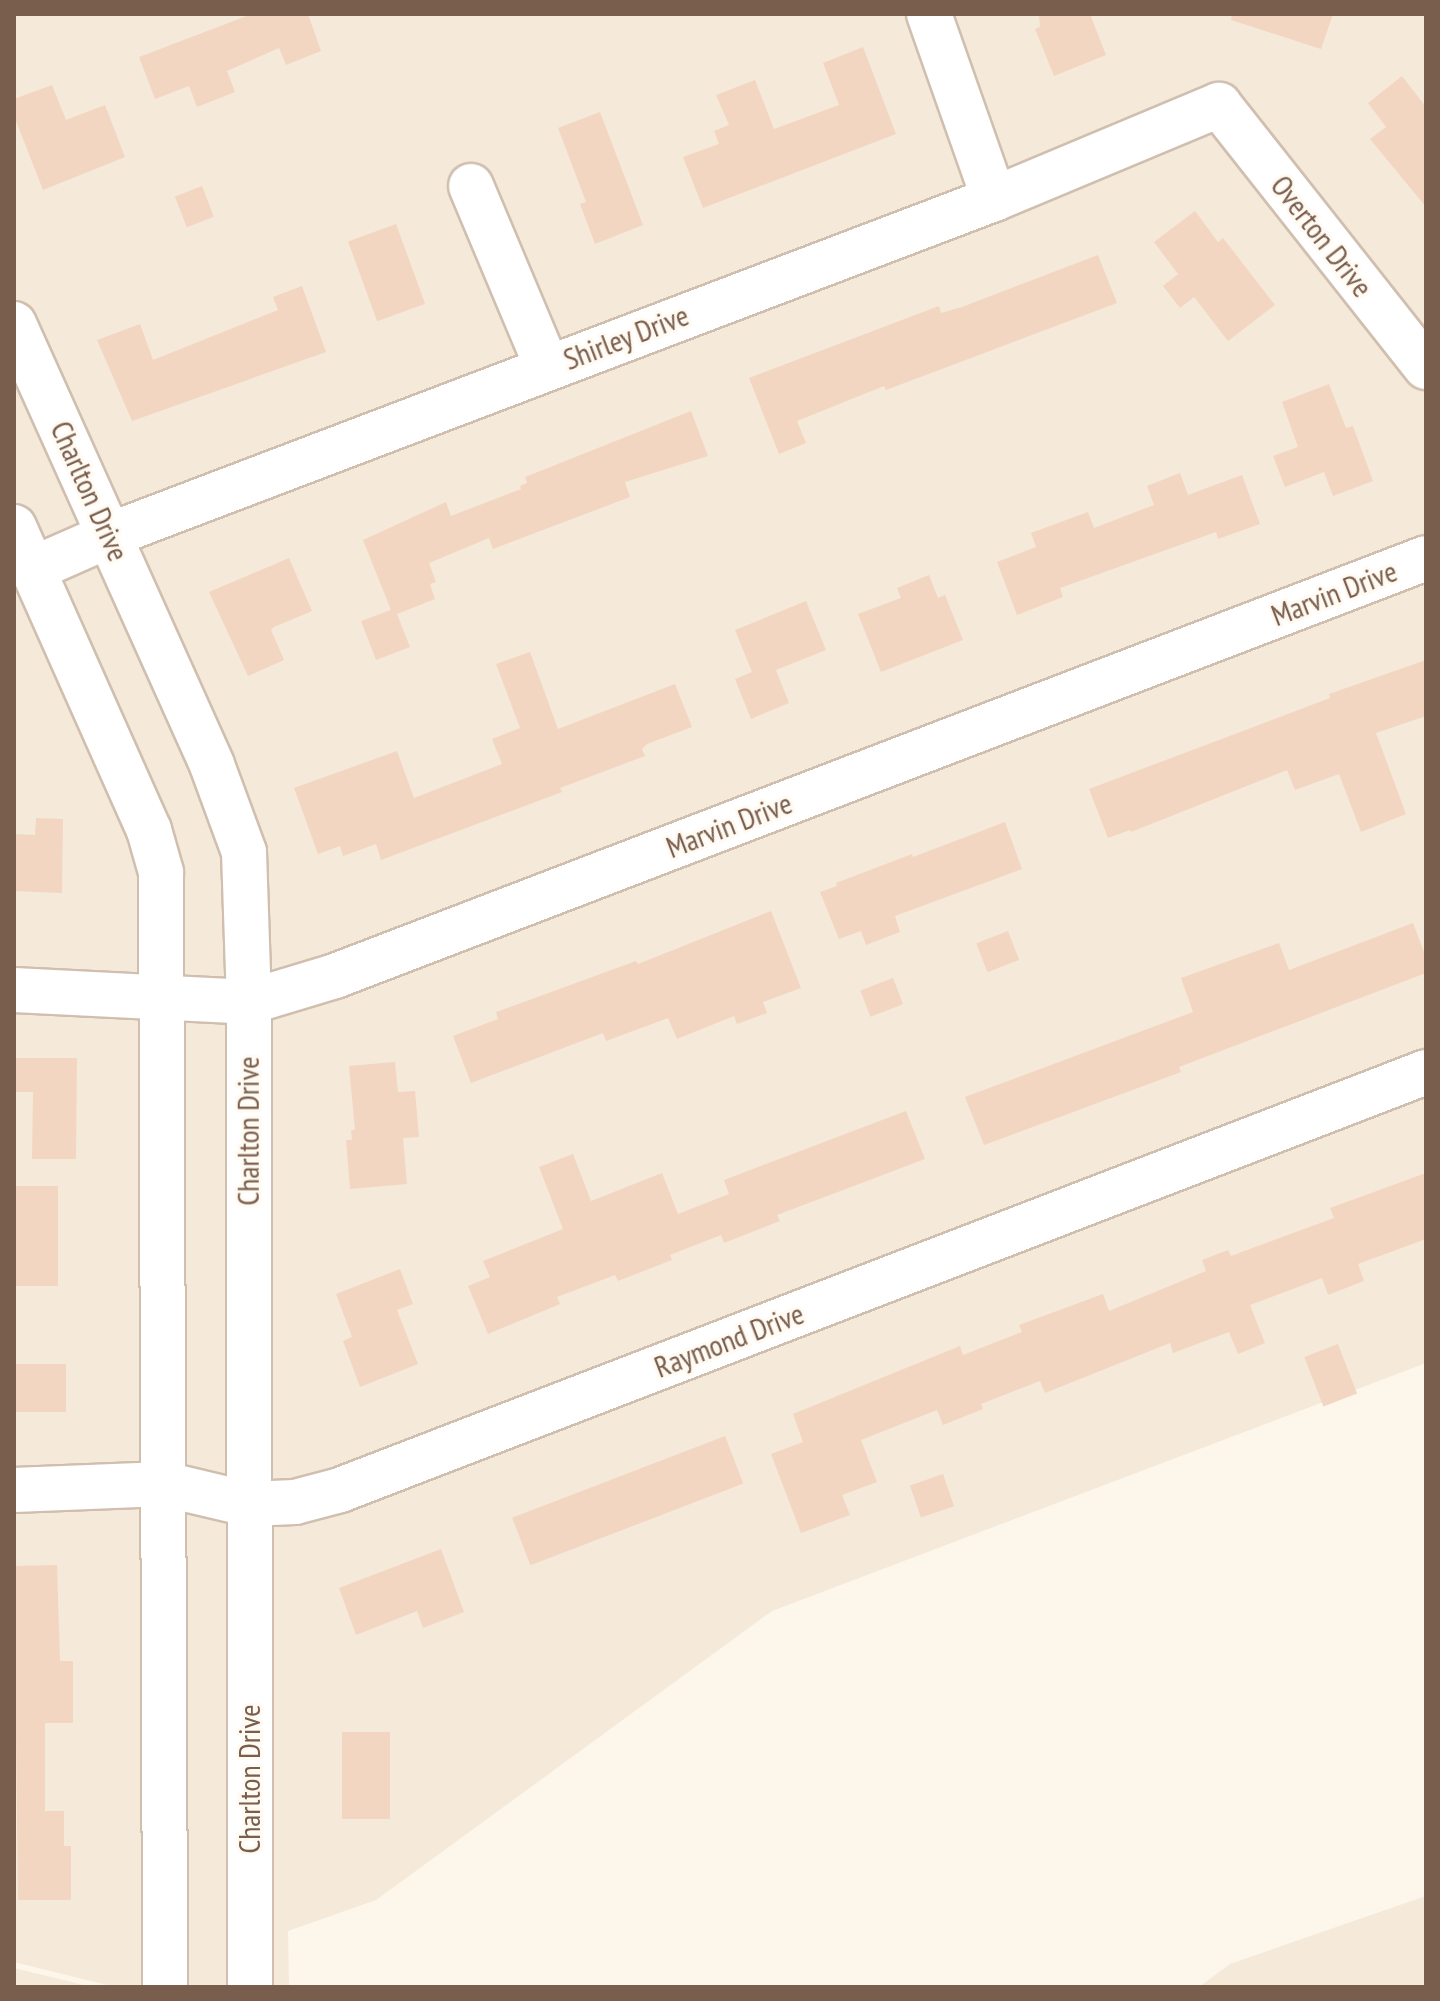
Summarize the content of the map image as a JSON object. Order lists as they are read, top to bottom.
{
  "streets": {
    "street": [
      "Overton Drive",
      "Shirley Drive",
      "Charlton Drive",
      "Marvin Drive",
      "Raymond Drive"
    ]
  },
  "crossings": [
    ["Overton Drive", "Shirley Drive"],
    ["Shirley Drive", "Charlton Drive"],
    ["Charlton Drive", "Marvin Drive"],
    ["Charlton Drive", "Raymond Drive"]
  ]
}
